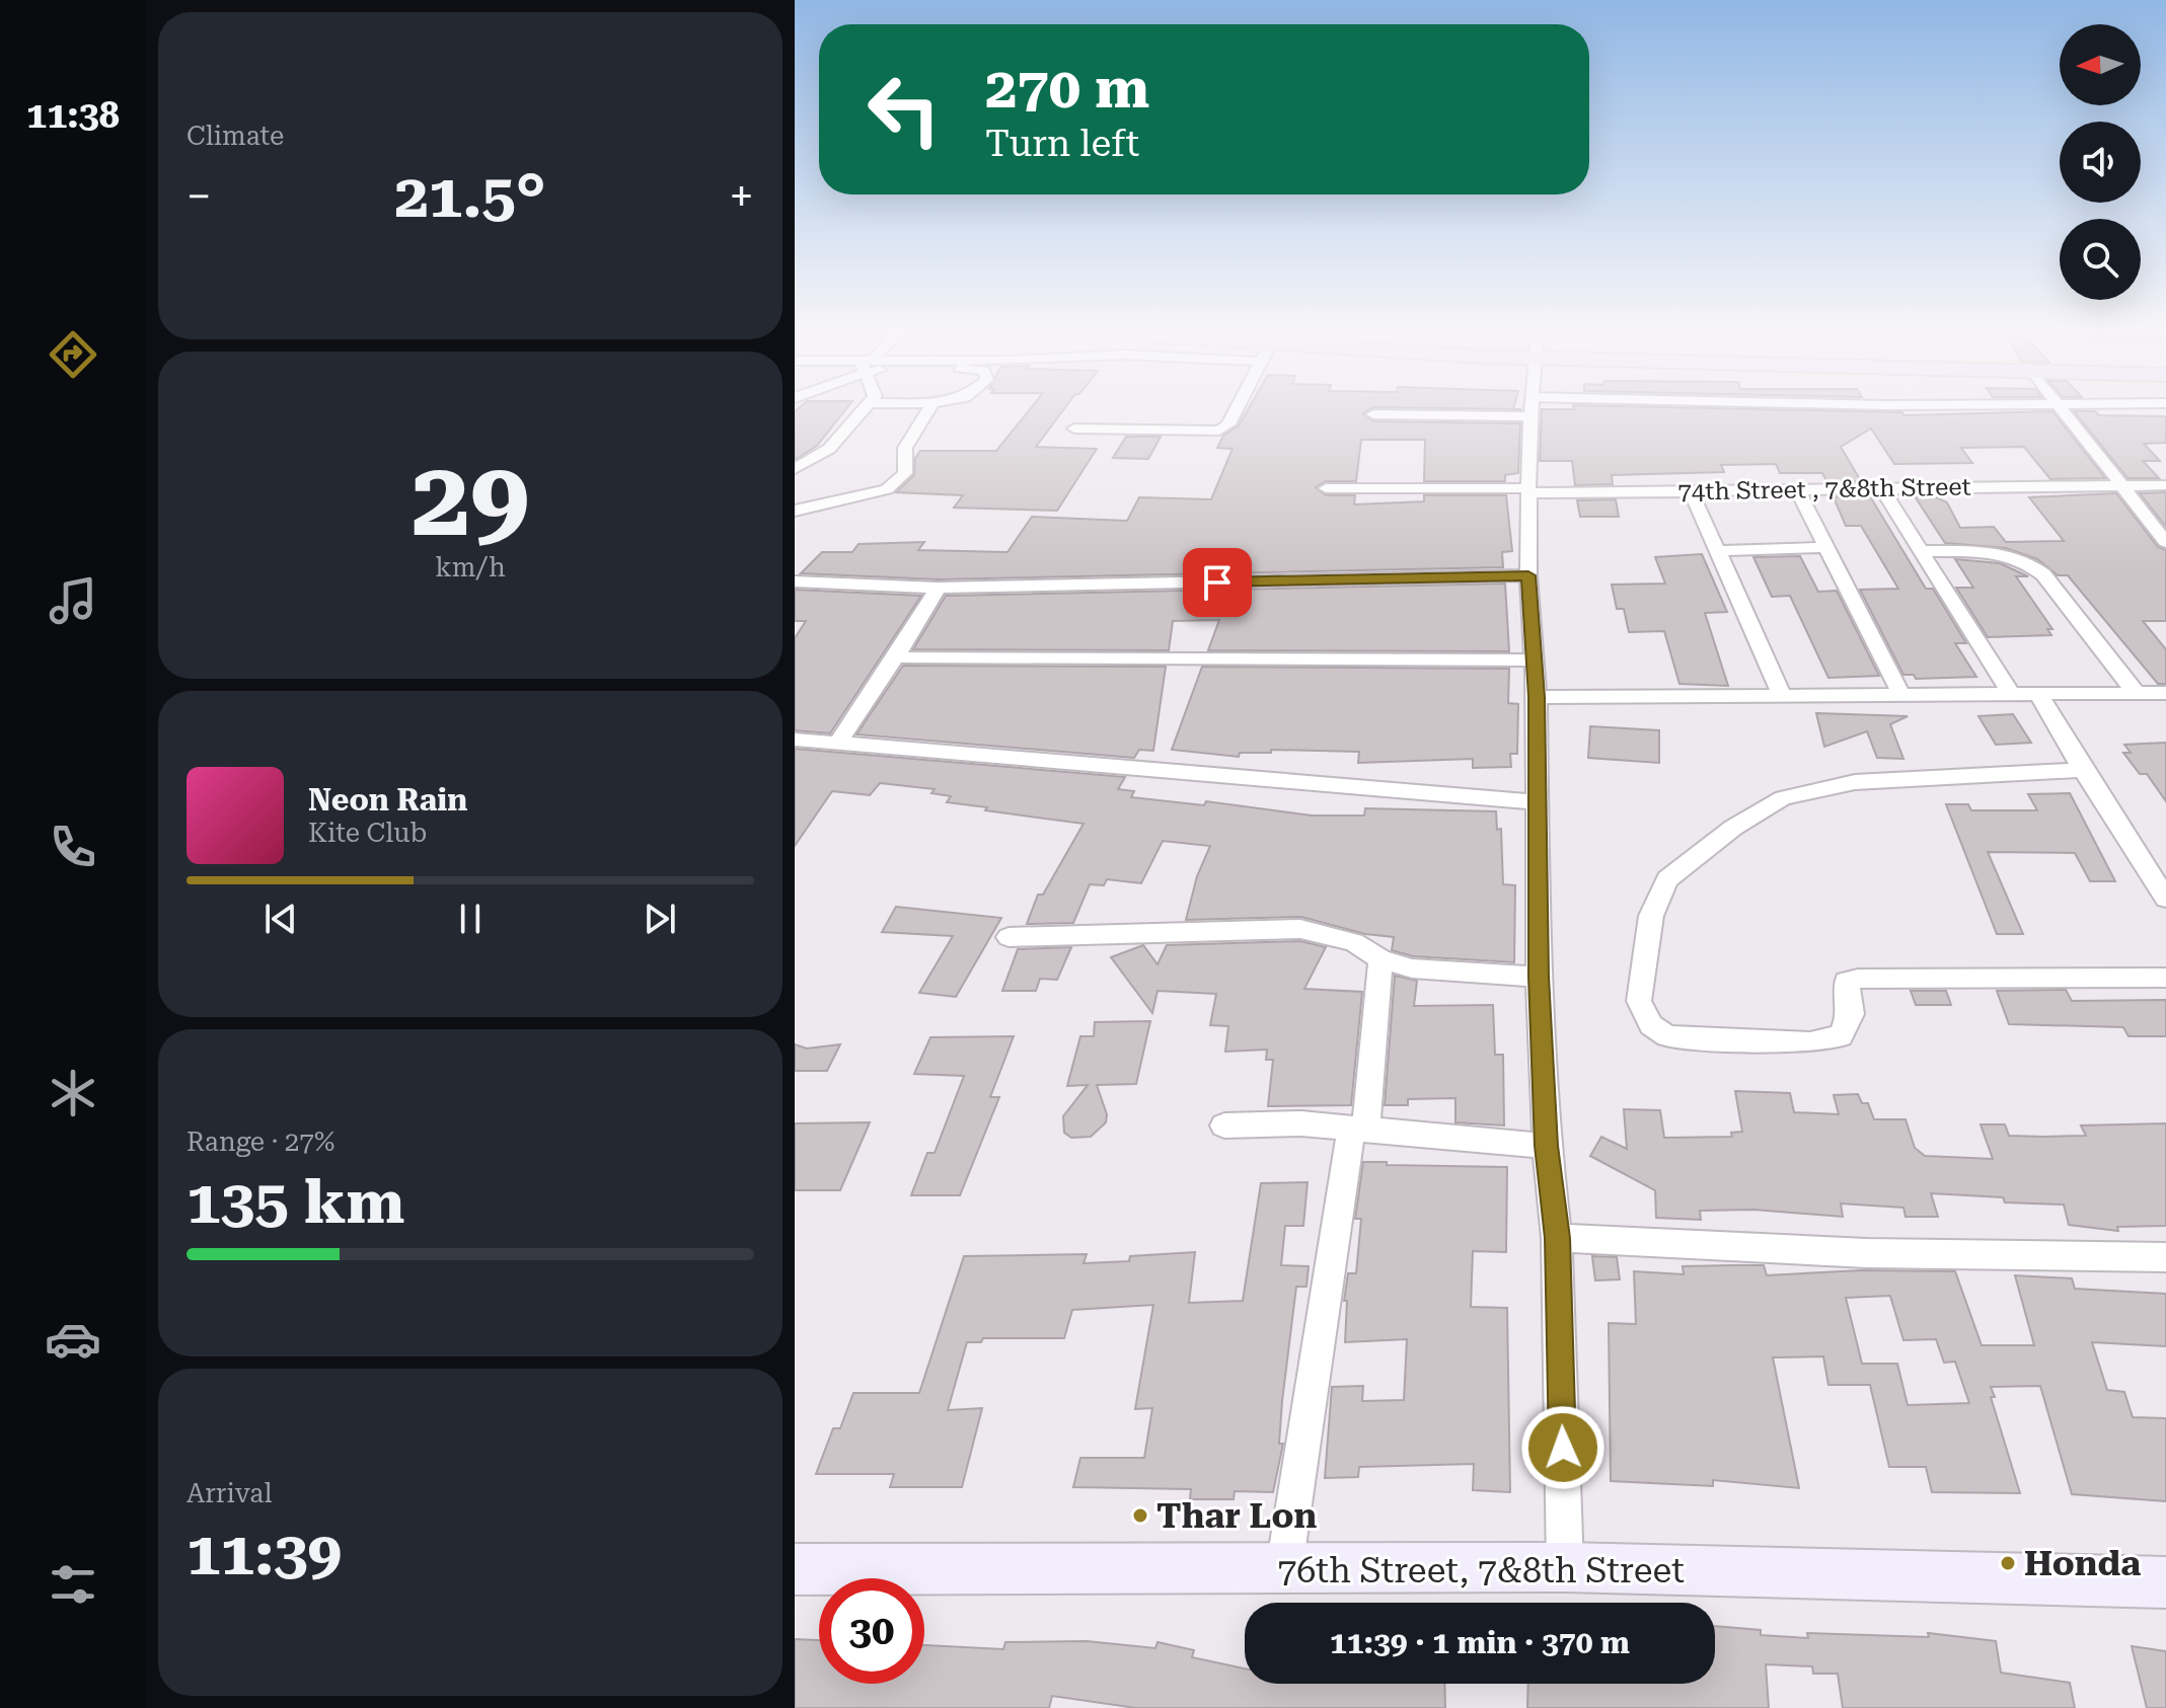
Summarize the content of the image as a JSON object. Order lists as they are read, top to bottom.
{
  "streets": {
    "street": ["74th Street , 7&8th Street", "76th Street, 7&8th Street"]
  },
  "places": ["Thar Lon", "Honda"],
  "north": "left",
  "page": {
    "tabs": "11:38",
    "tile": [
      "Climate",
      ["29", "km/h"],
      ["Range · 27%", "135 km"],
      ["Arrival", "11:39"]
    ],
    "turn": ["270 m", "Turn left"],
    "heat": ["−", "21.5°", "+"],
    "song": ["Neon Rain", "Kite Club"],
    "limit": "30",
    "trip": "11:39 · 1 min · 370 m"
  }
}
